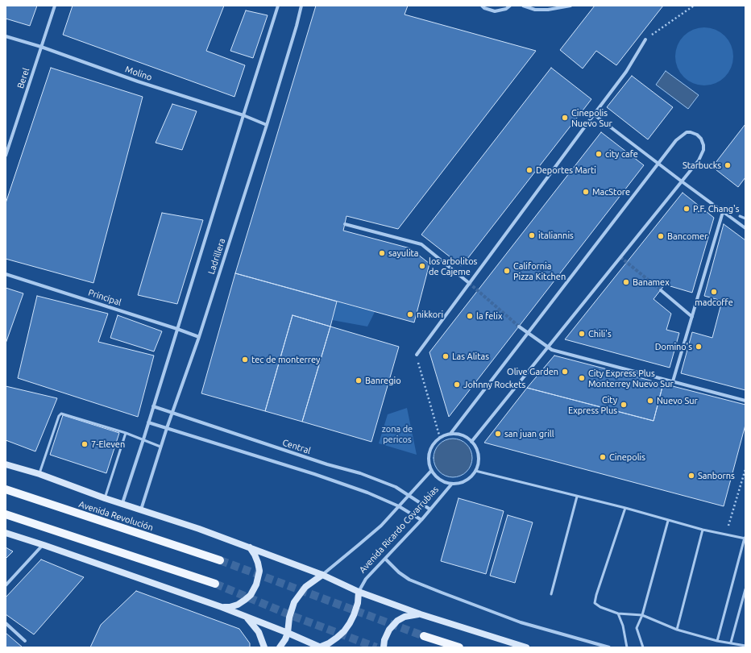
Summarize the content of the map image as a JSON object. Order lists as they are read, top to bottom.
{
  "streets": {
    "main road": ["Avenida Revolución"],
    "street": [
      "Molino",
      "Berel",
      "Ladrillera",
      "Principal",
      "Central",
      "Avenida Ricardo Covarrubias"
    ]
  },
  "crossings": [
    ["Molino", "Berel"],
    ["Molino", "Ladrillera"],
    ["Ladrillera", "Principal"],
    ["Ladrillera", "Central"],
    ["Central", "Avenida Ricardo Covarrubias"]
  ],
  "parks": ["zona de pericos"],
  "places": [
    "Cinepolis Nuevo Sur",
    "city cafe",
    "Starbucks",
    "Deportes Marti",
    "MacStore",
    "P.F. Chang's",
    "italiannis",
    "Bancomer",
    "sayulita",
    "los arbolitos de Cajeme",
    "California Pizza Kitchen",
    "Banamex",
    "madcoffe",
    "nikkori",
    "la felix",
    "Chili's",
    "Domino's",
    "Las Alitas",
    "tec de monterrey",
    "Olive Garden",
    "City Express Plus Monterrey Nuevo Sur",
    "Banregio",
    "Johnny Rockets",
    "Nuevo Sur",
    "City Express Plus",
    "san juan grill",
    "7-Eleven",
    "Cinepolis",
    "Sanborns"
  ]
}
